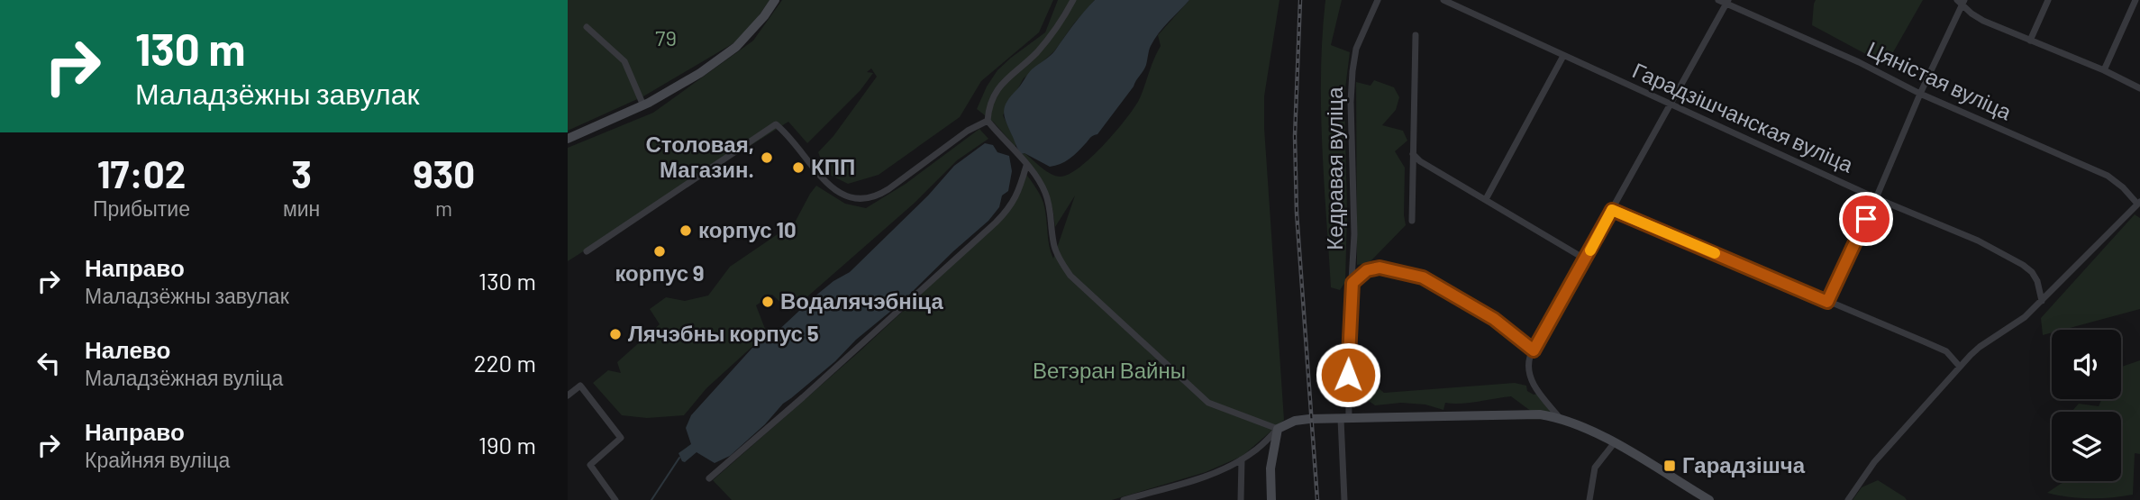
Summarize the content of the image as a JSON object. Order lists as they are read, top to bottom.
{
  "streets": {
    "street": ["Цяністая вуліца", "Гарадзішчанская вуліца", "Кедравая вуліца"]
  },
  "parks": ["79", "Ветэран Вайны"],
  "places": {
    "other": [
      "Столовая, Магазин.",
      "КПП",
      "корпус 10",
      "корпус 9",
      "Водалячэбніца",
      "Лячэбны корпус 5"
    ],
    "transit": ["Гарадзішча"]
  },
  "page": {
    "turn": ["130 m", "Маладзёжны завулак"],
    "eta": [
      "17:02",
      "Прибытие",
      "3",
      "мин",
      "930",
      "m"
    ],
    "list": [
      {
        "name": "Направо",
        "note": "Маладзёжны завулак",
        "value": "130 m"
      },
      {
        "name": "Налево",
        "note": "Маладзёжная вуліца",
        "value": "220 m"
      },
      {
        "name": "Направо",
        "note": "Крайняя вуліца",
        "value": "190 m"
      }
    ]
  }
}
